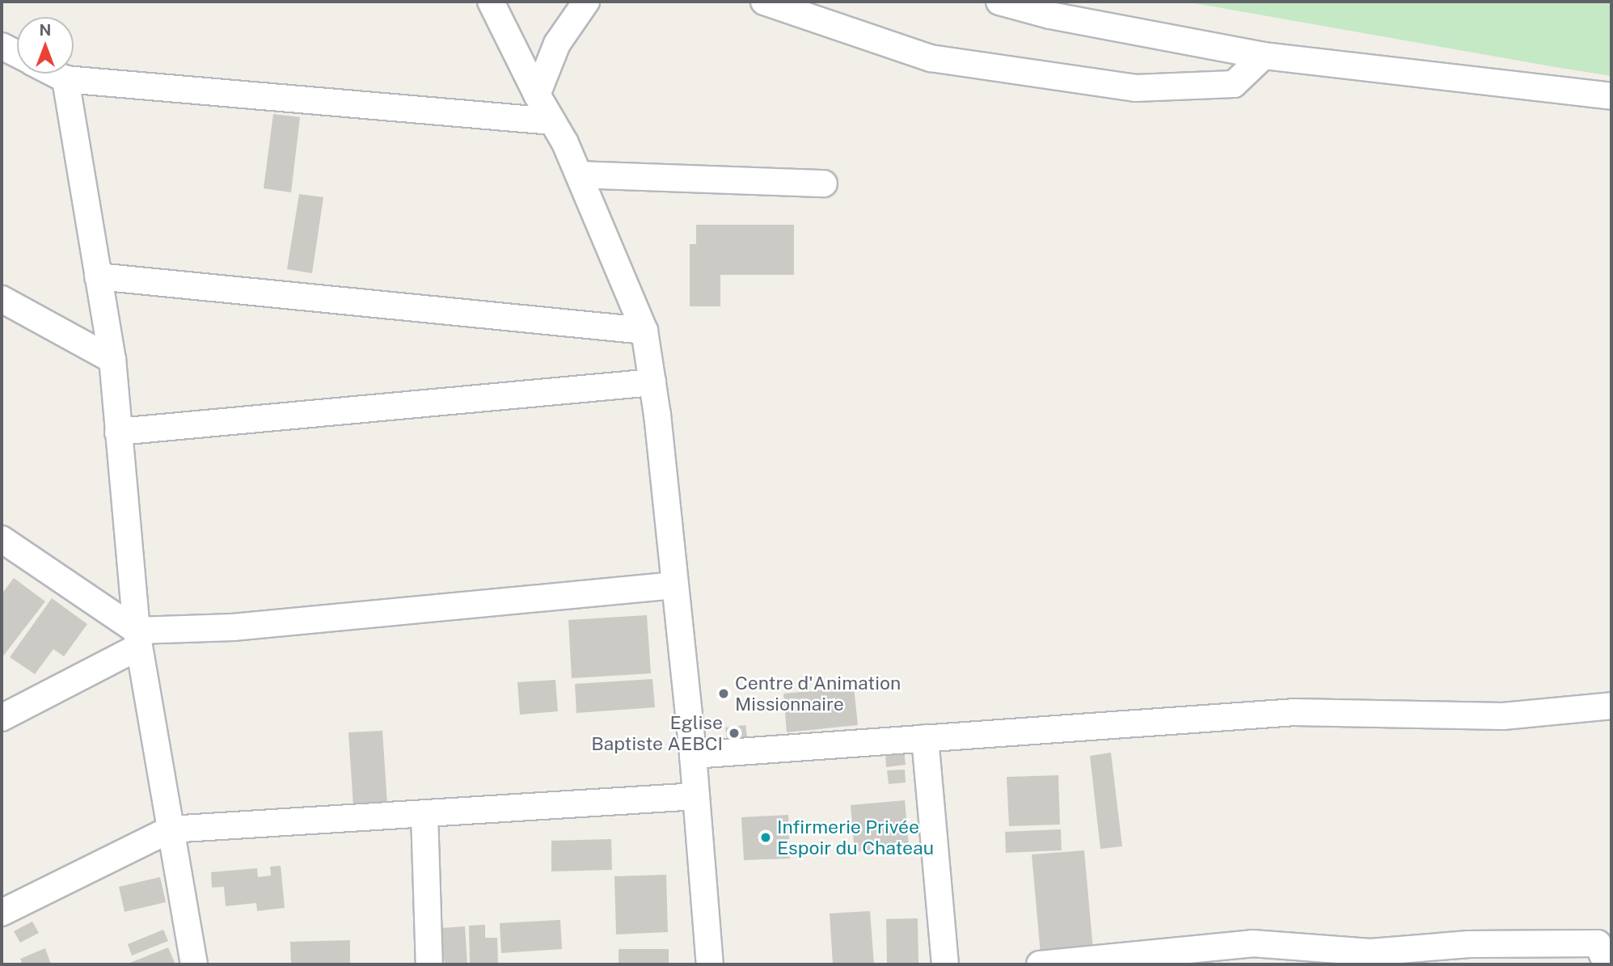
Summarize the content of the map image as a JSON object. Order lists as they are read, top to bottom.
{
  "places": ["Centre d'Animation Missionnaire", "Eglise Baptiste AEBCI", "Infirmerie Privée Espoir du Chateau"],
  "north": "top"
}
